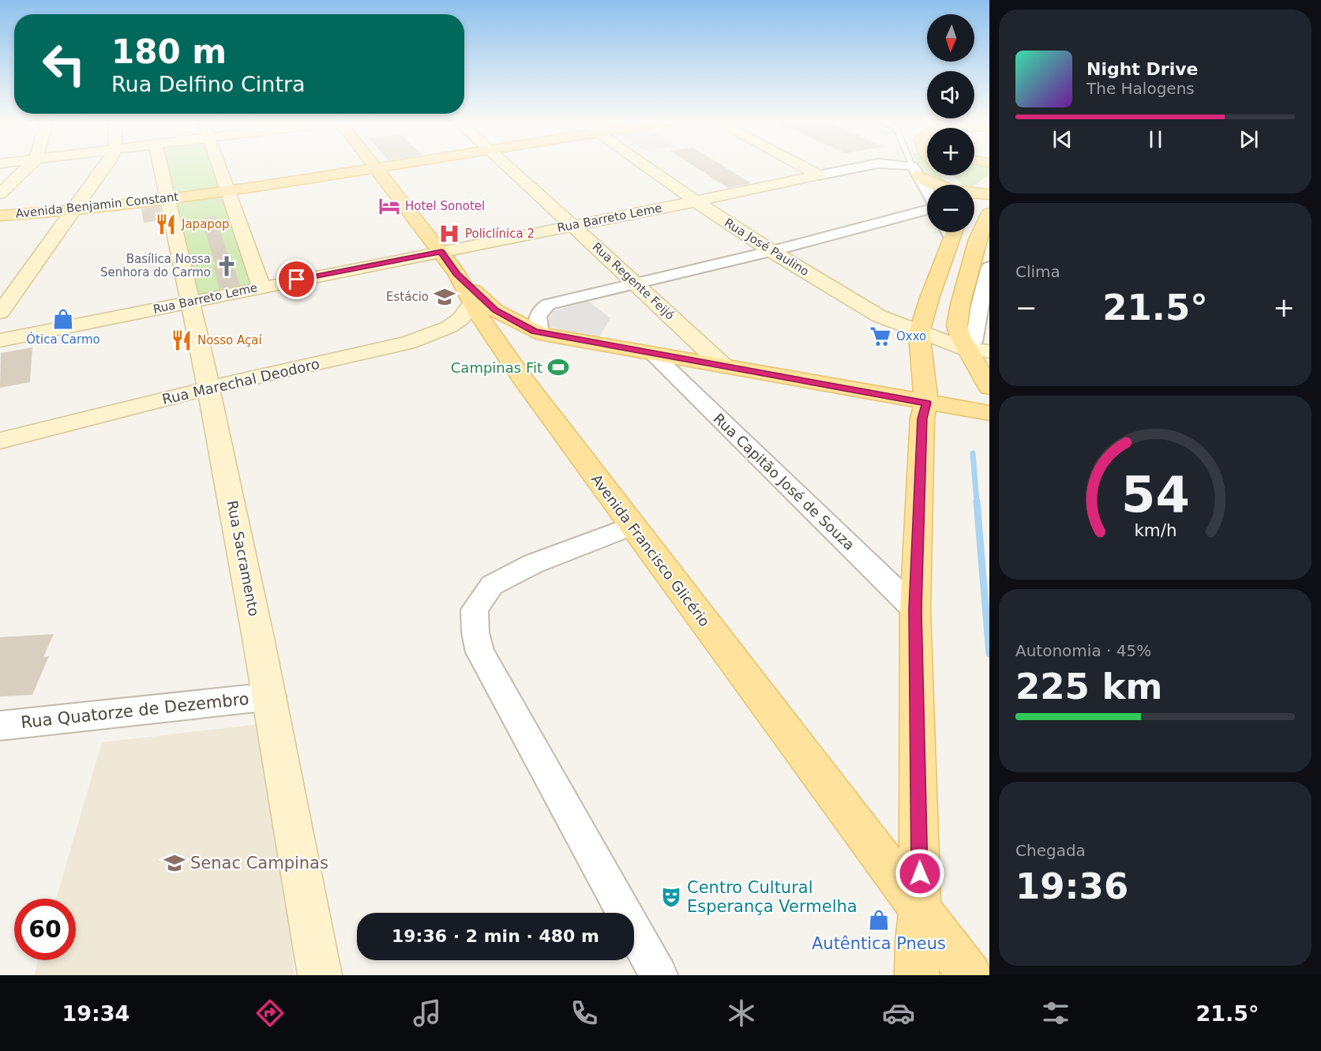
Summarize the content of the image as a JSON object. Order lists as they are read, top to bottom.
{
  "streets": {
    "main road": [
      "Avenida Benjamin Constant",
      "Rua Barreto Leme",
      "Rua José Paulino",
      "Rua Regente Feijó",
      "Rua Marechal Deodoro",
      "Avenida Francisco Glicério",
      "Rua Sacramento"
    ],
    "street": ["Rua Capitão José de Souza", "Rua Quatorze de Dezembro"]
  },
  "crossings": [
    ["Avenida Benjamin Constant", "Avenida Francisco Glicério"],
    ["Avenida Benjamin Constant", "Rua Sacramento"],
    ["Rua Barreto Leme", "Rua José Paulino"],
    ["Rua Barreto Leme", "Rua Regente Feijó"],
    ["Rua Barreto Leme", "Avenida Francisco Glicério"],
    ["Rua Barreto Leme", "Rua Sacramento"],
    ["Rua Marechal Deodoro", "Avenida Francisco Glicério"],
    ["Rua Marechal Deodoro", "Rua Sacramento"],
    ["Rua Sacramento", "Rua Quatorze de Dezembro"]
  ],
  "places": {
    "hotel": ["Hotel Sonotel"],
    "restaurant": ["Japapop", "Nosso Açaí"],
    "hospital": ["Policlínica 2"],
    "church": ["Basílica Nossa Senhora do Carmo"],
    "school or university": ["Estácio", "Senac Campinas"],
    "shop": ["Ótica Carmo", "Autêntica Pneus"],
    "supermarket": ["Oxxo"],
    "sports": ["Campinas Fit"],
    "theatre": ["Centro Cultural Esperança Vermelha"]
  },
  "north": "bottom",
  "page": {
    "map_buttons": ["+", "−"],
    "turn": ["180 m", "Rua Delfino Cintra"],
    "song": ["Night Drive", "The Halogens"],
    "tile": [
      "Clima",
      ["Autonomia · 45%", "225 km"],
      ["Chegada", "19:36"]
    ],
    "heat": ["−", "21.5°", "+"],
    "limit": "60",
    "trip": "19:36 · 2 min · 480 m",
    "tabs": ["19:34", "21.5°"],
    "gauge": ["54", "km/h"]
  }
}
